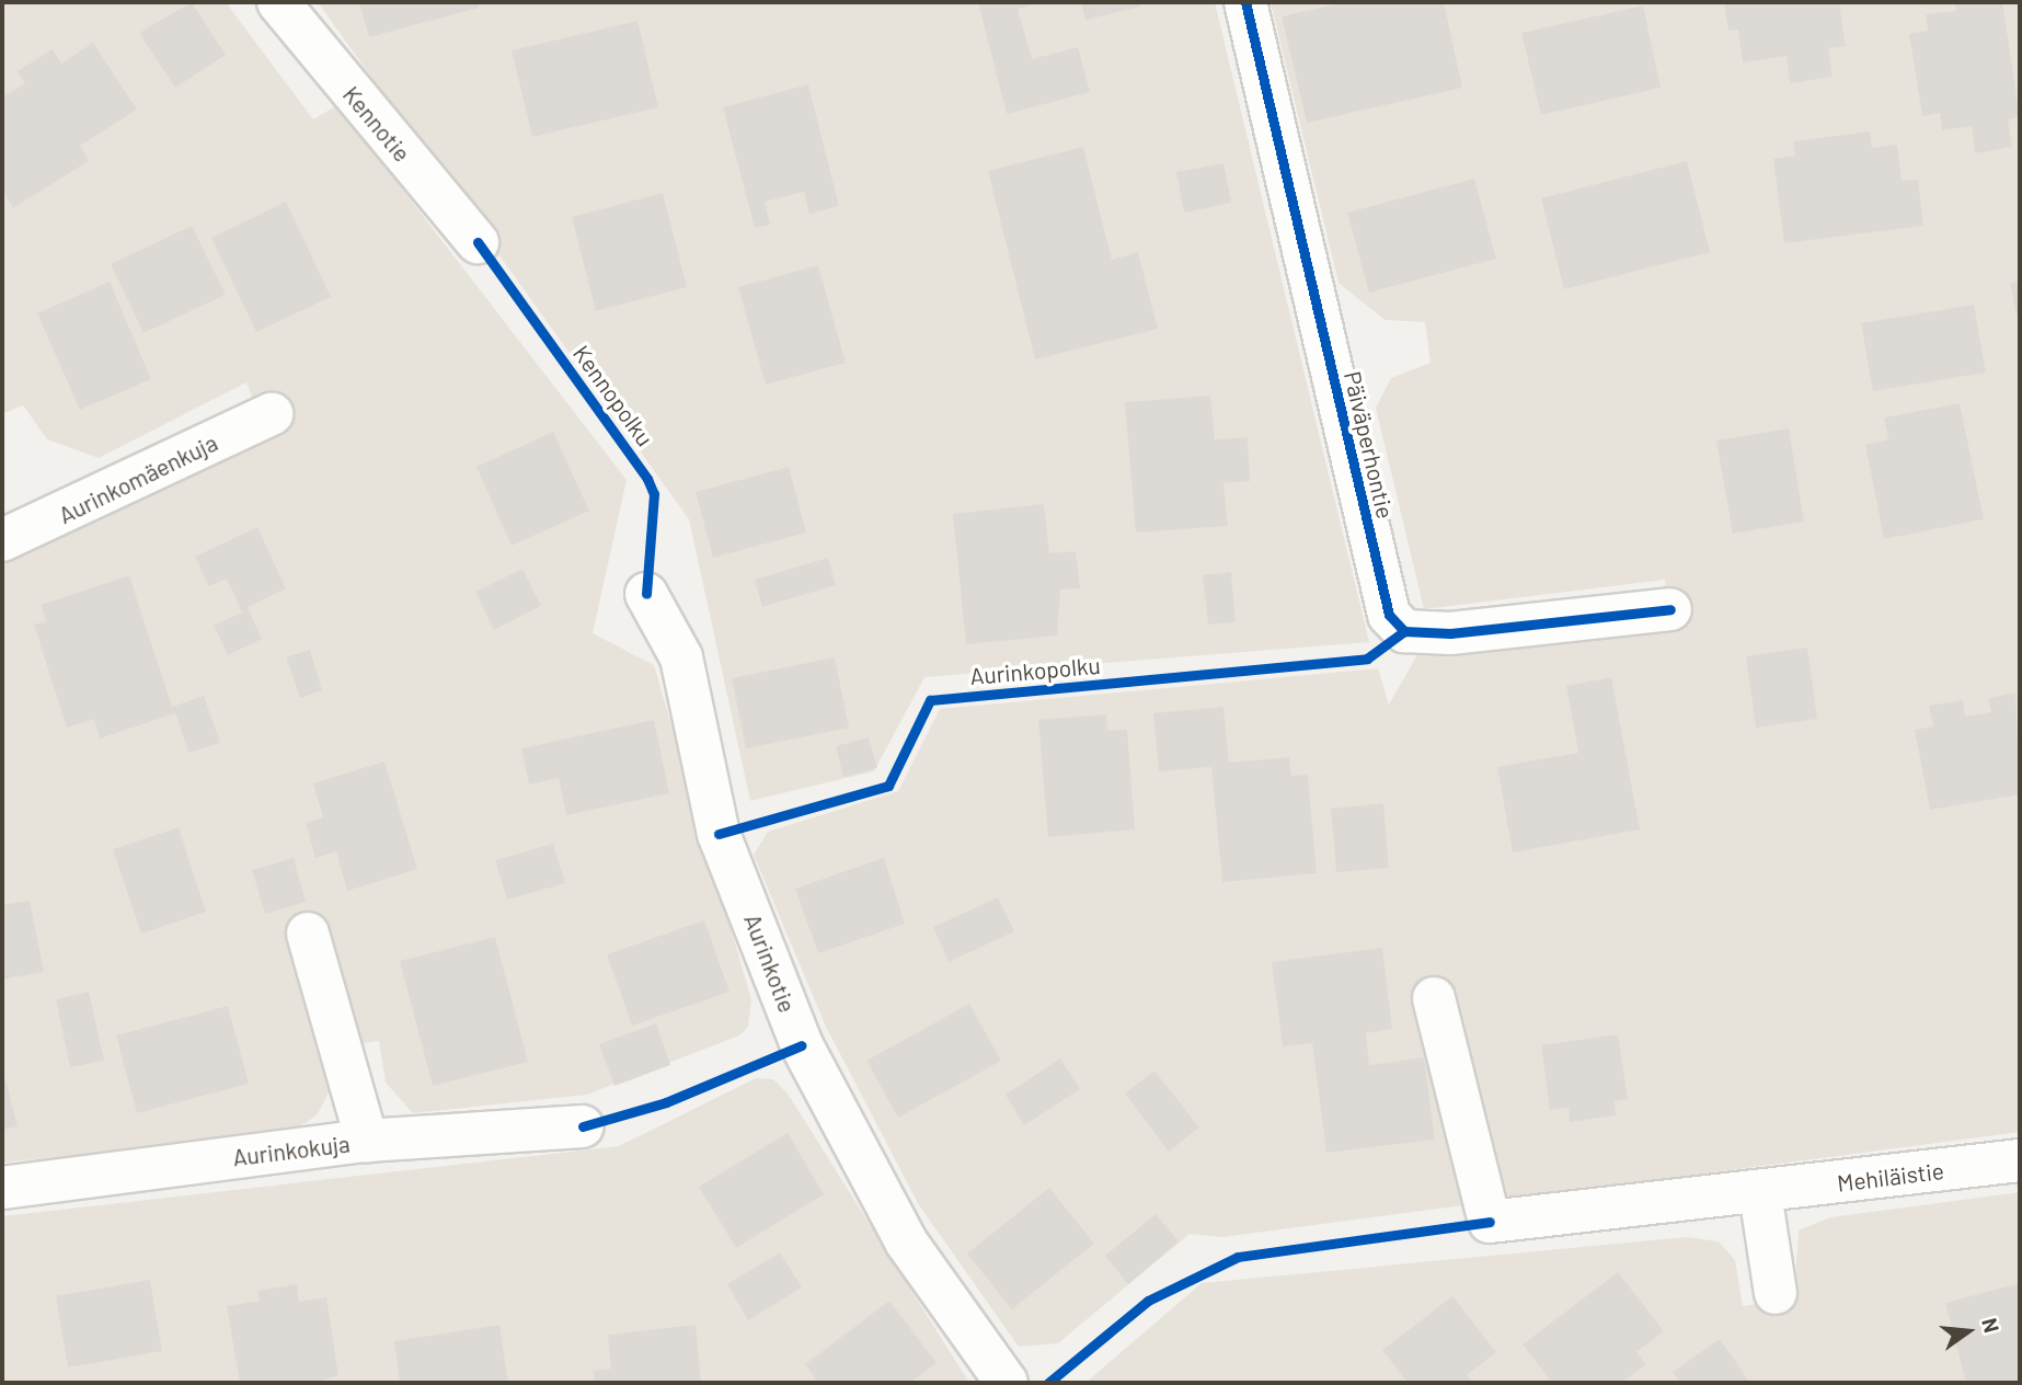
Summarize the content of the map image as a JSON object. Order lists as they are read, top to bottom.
{
  "streets": {
    "street": [
      "Kennotie",
      "Päiväperhontie",
      "Aurinkomäenkuja",
      "Aurinkotie",
      "Aurinkokuja",
      "Mehiläistie"
    ],
    "cycle path": ["Kennopolku", "Aurinkopolku"]
  },
  "north": "right"
}
